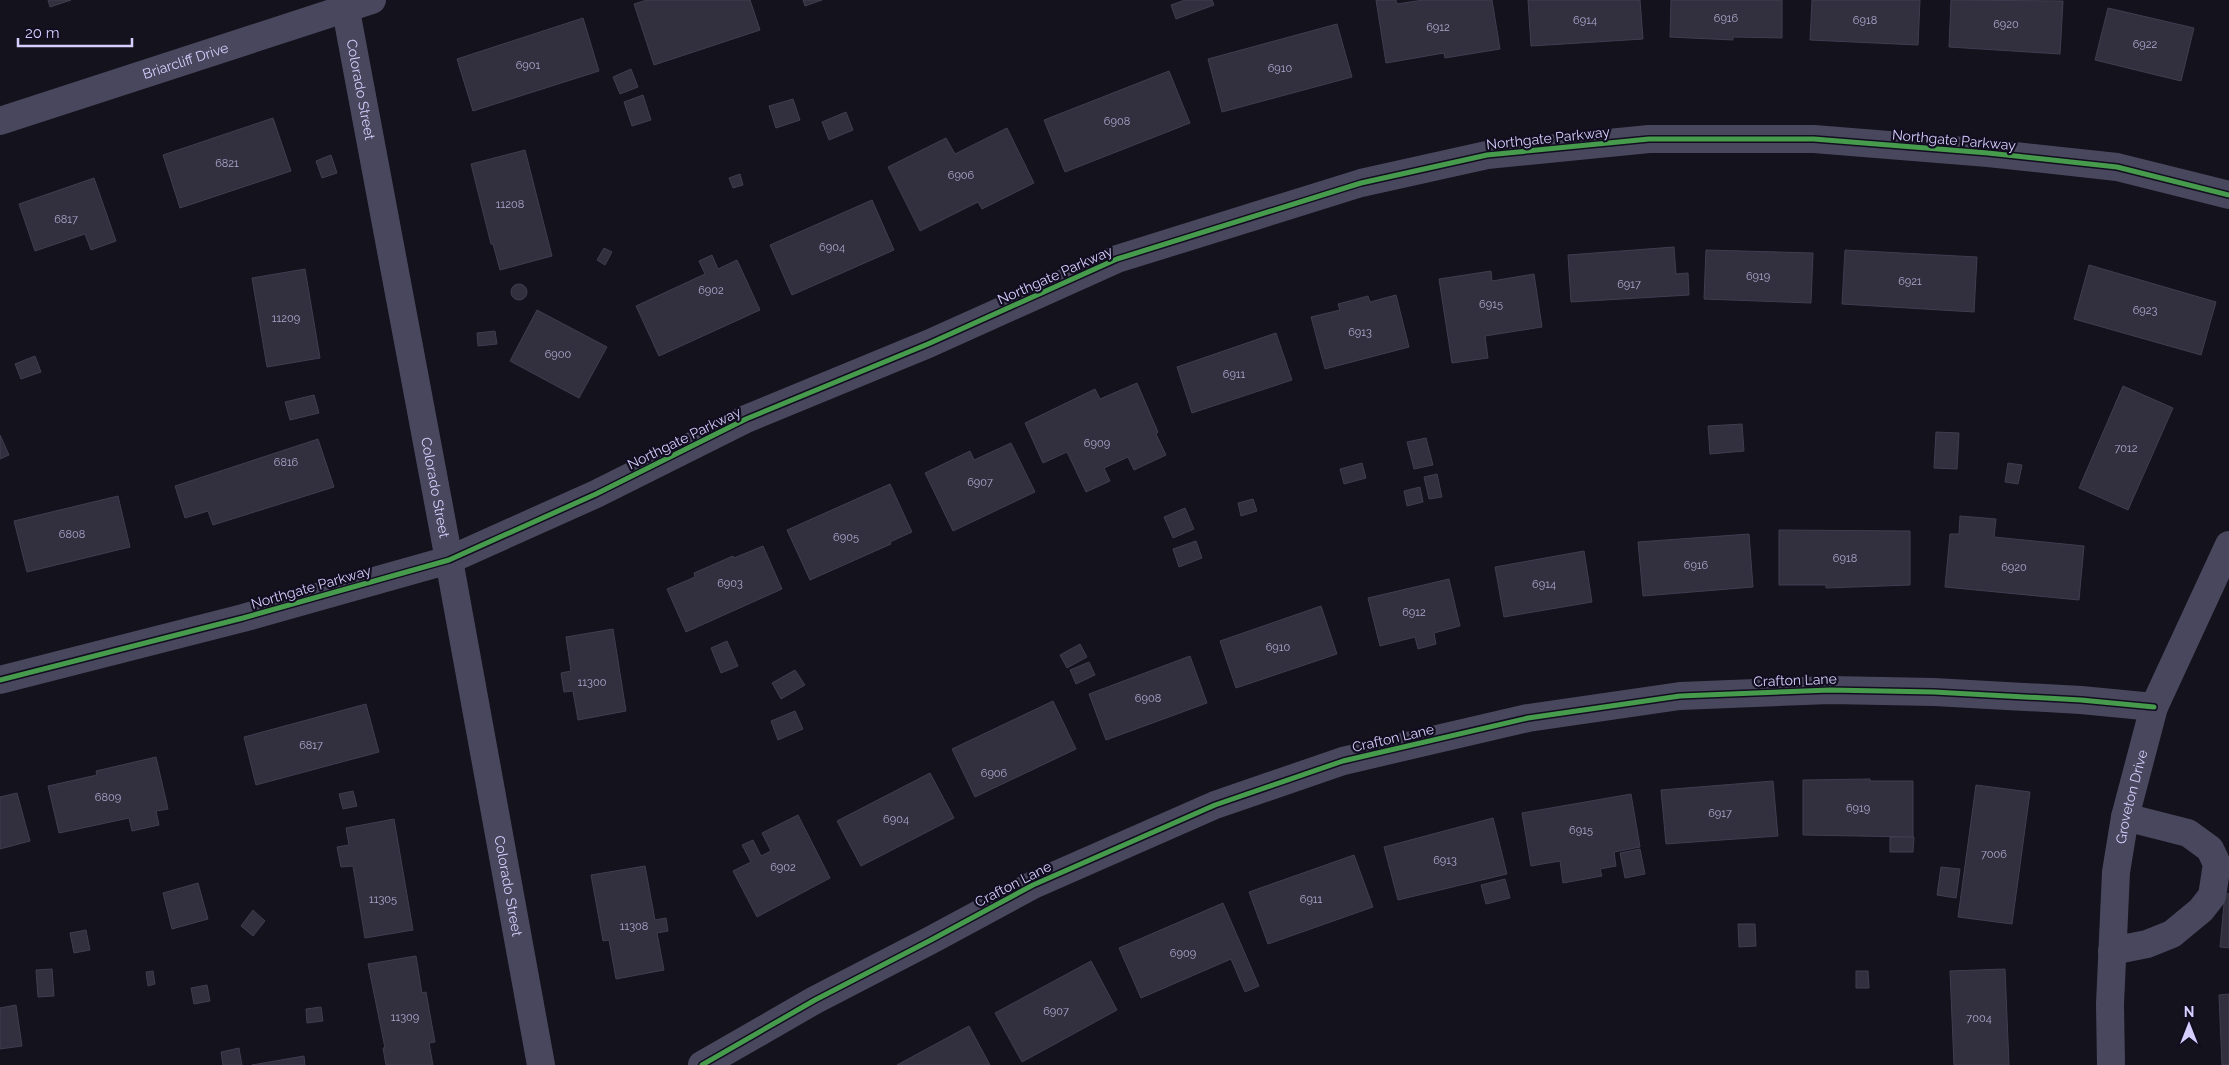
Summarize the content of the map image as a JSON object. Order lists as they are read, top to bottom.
{
  "streets": {
    "street": [
      "Briarcliff Drive",
      "Colorado Street",
      "Northgate Parkway",
      "Crafton Lane",
      "Groveton Drive"
    ]
  },
  "crossings": [
    ["Briarcliff Drive", "Colorado Street"],
    ["Colorado Street", "Northgate Parkway"],
    ["Crafton Lane", "Groveton Drive"]
  ],
  "house_numbers": [
    "6916",
    "6914",
    "6918",
    "6920",
    "6912",
    "6922",
    "6901",
    "6910",
    "6908",
    "6821",
    "6906",
    "11208",
    "6817",
    "6904",
    "6919",
    "6921",
    "6917",
    "6902",
    "6915",
    "6923",
    "11209",
    "6913",
    "6900",
    "6911",
    "6909",
    "7012",
    "6816",
    "6907",
    "6808",
    "6905",
    "6918",
    "6916",
    "6920",
    "6903",
    "6914",
    "6912",
    "6910",
    "11300",
    "6908",
    "6817",
    "6906",
    "6809",
    "6919",
    "6917",
    "6904",
    "6915",
    "7006",
    "6913",
    "6902",
    "11305",
    "6911",
    "11308",
    "6909",
    "6907",
    "11309",
    "7004"
  ],
  "scale_bar": "20 m",
  "north": "top"
}
